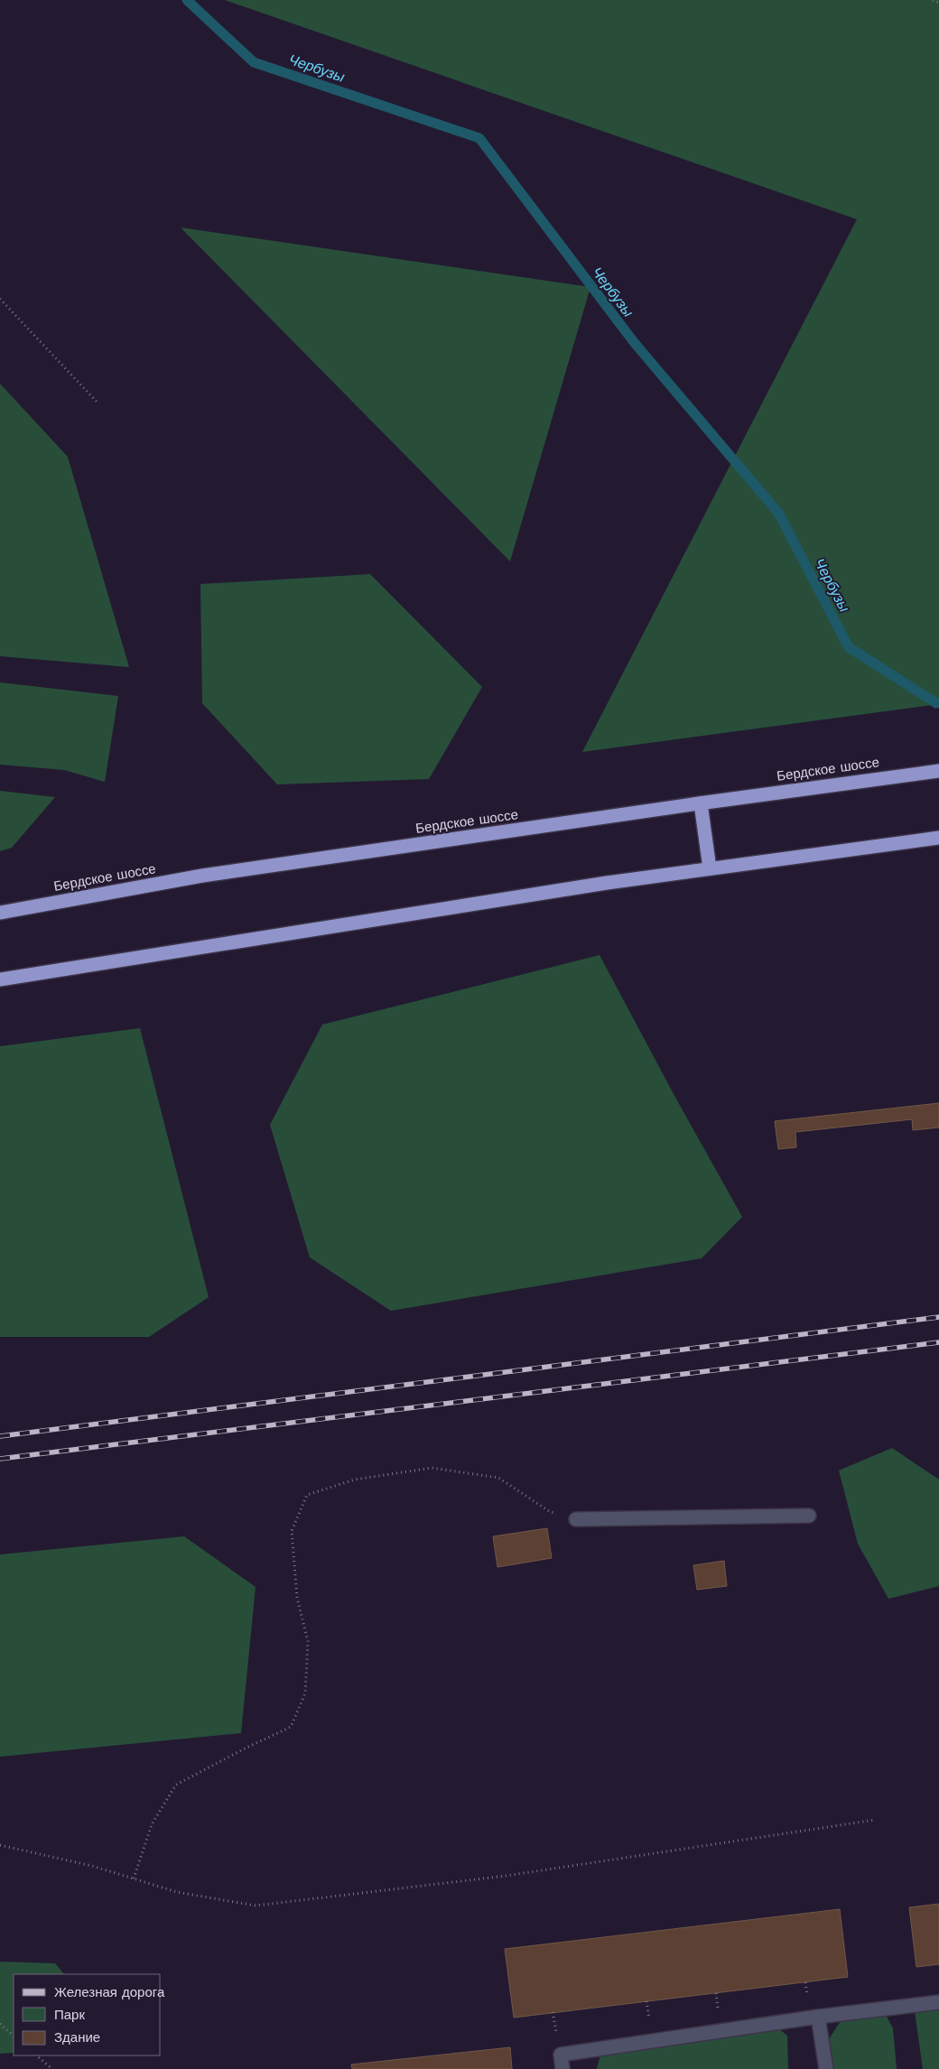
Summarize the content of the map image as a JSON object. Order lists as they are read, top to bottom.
{
  "streets": {
    "highway": ["Бердское шоссе"]
  },
  "water": ["Чербузы"],
  "legend": ["Железная дорога", "Парк", "Здание"]
}
